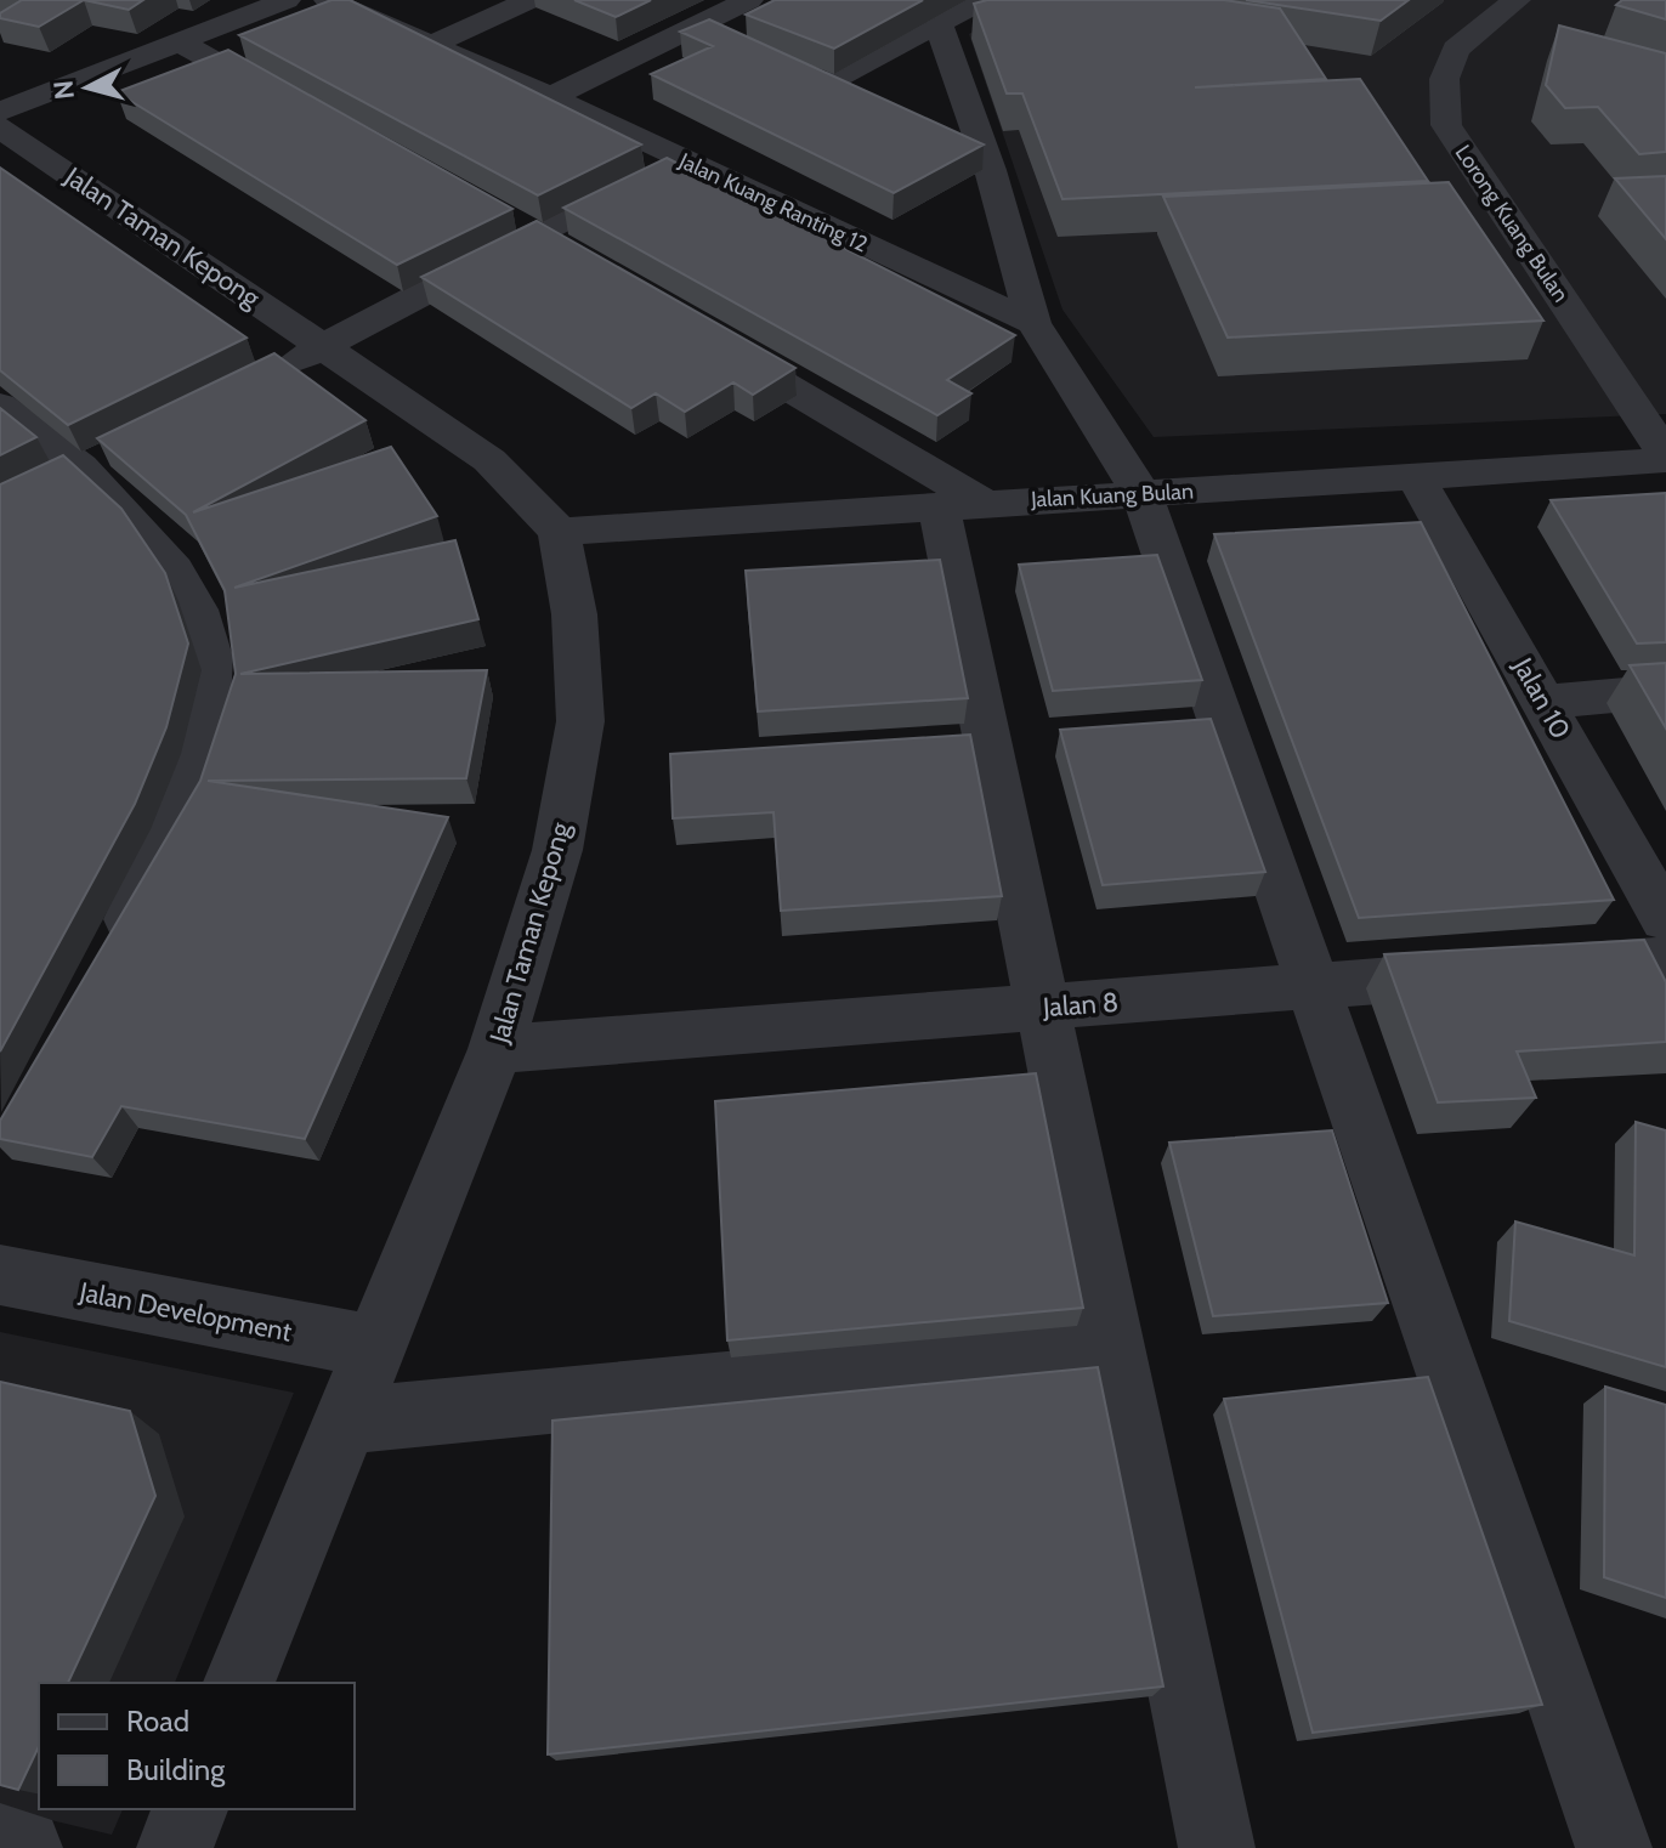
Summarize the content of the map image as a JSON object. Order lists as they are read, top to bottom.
{
  "streets": {
    "street": [
      "Jalan Kuang Ranting 12",
      "Lorong Kuang Bulan",
      "Jalan Taman Kepong",
      "Jalan Kuang Bulan",
      "Jalan 10",
      "Jalan 8",
      "Jalan Development"
    ]
  },
  "crossings": [
    ["Lorong Kuang Bulan", "Jalan Kuang Bulan"],
    ["Jalan Taman Kepong", "Jalan Kuang Bulan"],
    ["Jalan Taman Kepong", "Jalan 8"],
    ["Jalan Taman Kepong", "Jalan Development"],
    ["Jalan Kuang Bulan", "Jalan 10"]
  ],
  "legend": ["Road", "Building"],
  "north": "left"
}
